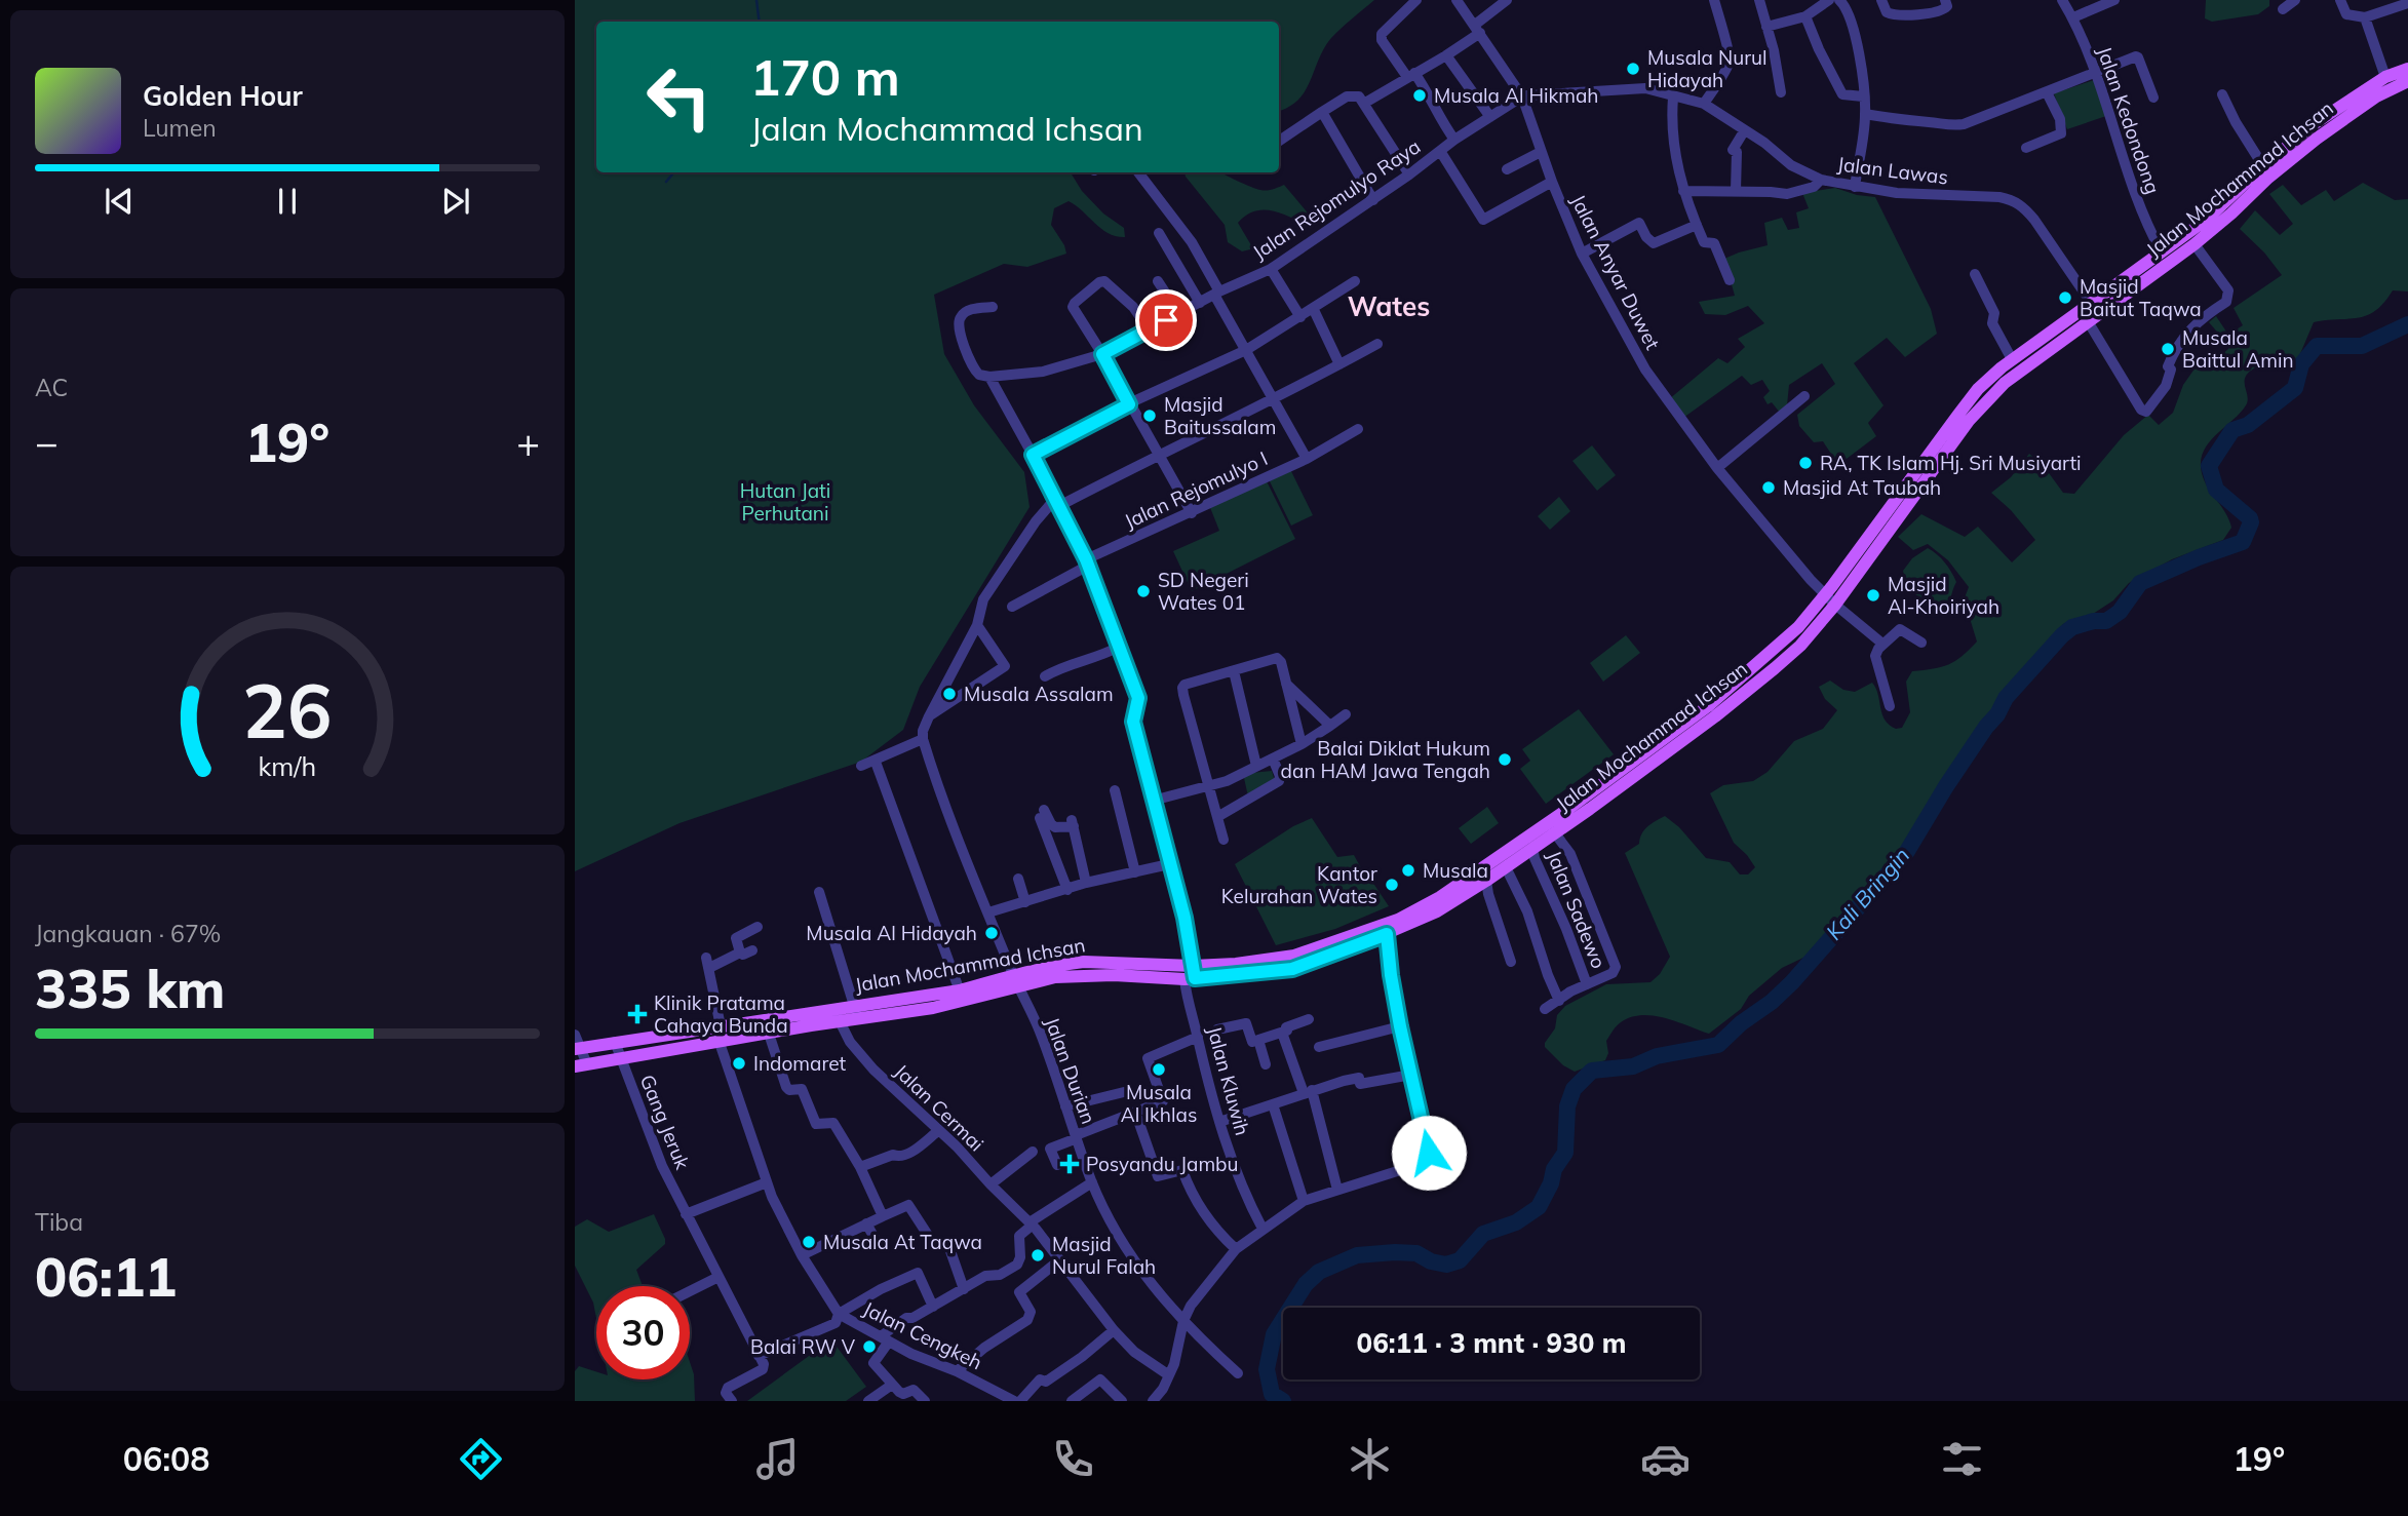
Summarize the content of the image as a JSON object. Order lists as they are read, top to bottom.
{
  "streets": {
    "main road": ["Jalan Mochammad Ichsan"],
    "street": [
      "Jalan Kedondong",
      "Jalan Lawas",
      "Jalan Rejomulyo Raya",
      "Jalan Anyar Duwet",
      "Jalan Rejomulyo I",
      "Jalan Sadewo",
      "Jalan Durian",
      "Jalan Kluwih",
      "Jalan Cermai",
      "Gang Jeruk",
      "Jalan Cengkeh"
    ]
  },
  "crossings": [
    ["Jalan Kedondong", "Jalan Mochammad Ichsan"],
    ["Jalan Lawas", "Jalan Mochammad Ichsan"],
    ["Jalan Lawas", "Jalan Rejomulyo Raya"],
    ["Jalan Lawas", "Jalan Anyar Duwet"],
    ["Jalan Mochammad Ichsan", "Jalan Anyar Duwet"],
    ["Jalan Mochammad Ichsan", "Jalan Sadewo"],
    ["Jalan Mochammad Ichsan", "Jalan Durian"],
    ["Jalan Mochammad Ichsan", "Jalan Kluwih"],
    ["Jalan Mochammad Ichsan", "Jalan Cermai"],
    ["Jalan Mochammad Ichsan", "Gang Jeruk"],
    ["Jalan Mochammad Ichsan", "Jalan Cengkeh"],
    ["Jalan Rejomulyo Raya", "Jalan Anyar Duwet"],
    ["Jalan Rejomulyo Raya", "Jalan Kluwih"],
    ["Jalan Rejomulyo I", "Jalan Kluwih"]
  ],
  "districts": ["Wates"],
  "water": ["Kali Bringin"],
  "parks": ["Hutan Jati Perhutani"],
  "places": {
    "other": [
      "Musala Nurul Hidayah",
      "Musala Al Hikmah",
      "Masjid Baitut Taqwa",
      "Musala Baittul Amin",
      "Masjid Baitussalam",
      "RA, TK Islam Hj. Sri Musiyarti",
      "Masjid At Taubah",
      "SD Negeri Wates 01",
      "Masjid Al-Khoiriyah",
      "Musala Assalam",
      "Balai Diklat Hukum dan HAM Jawa Tengah",
      "Musala",
      "Kantor Kelurahan Wates",
      "Musala Al Hidayah",
      "Indomaret",
      "Musala Al Ikhlas",
      "Musala At Taqwa",
      "Masjid Nurul Falah",
      "Balai RW V"
    ],
    "health": ["Klinik Pratama Cahaya Bunda", "Posyandu Jambu"]
  },
  "page": {
    "turn": ["170 m", "Jalan Mochammad Ichsan"],
    "song": ["Golden Hour", "Lumen"],
    "tile": [
      "AC",
      ["Jangkauan · 67%", "335 km"],
      ["Tiba", "06:11"]
    ],
    "heat": ["−", "19°", "+"],
    "limit": "30",
    "trip": "06:11 · 3 mnt · 930 m",
    "tabs": ["06:08", "19°"],
    "gauge": ["26", "km/h"]
  }
}
